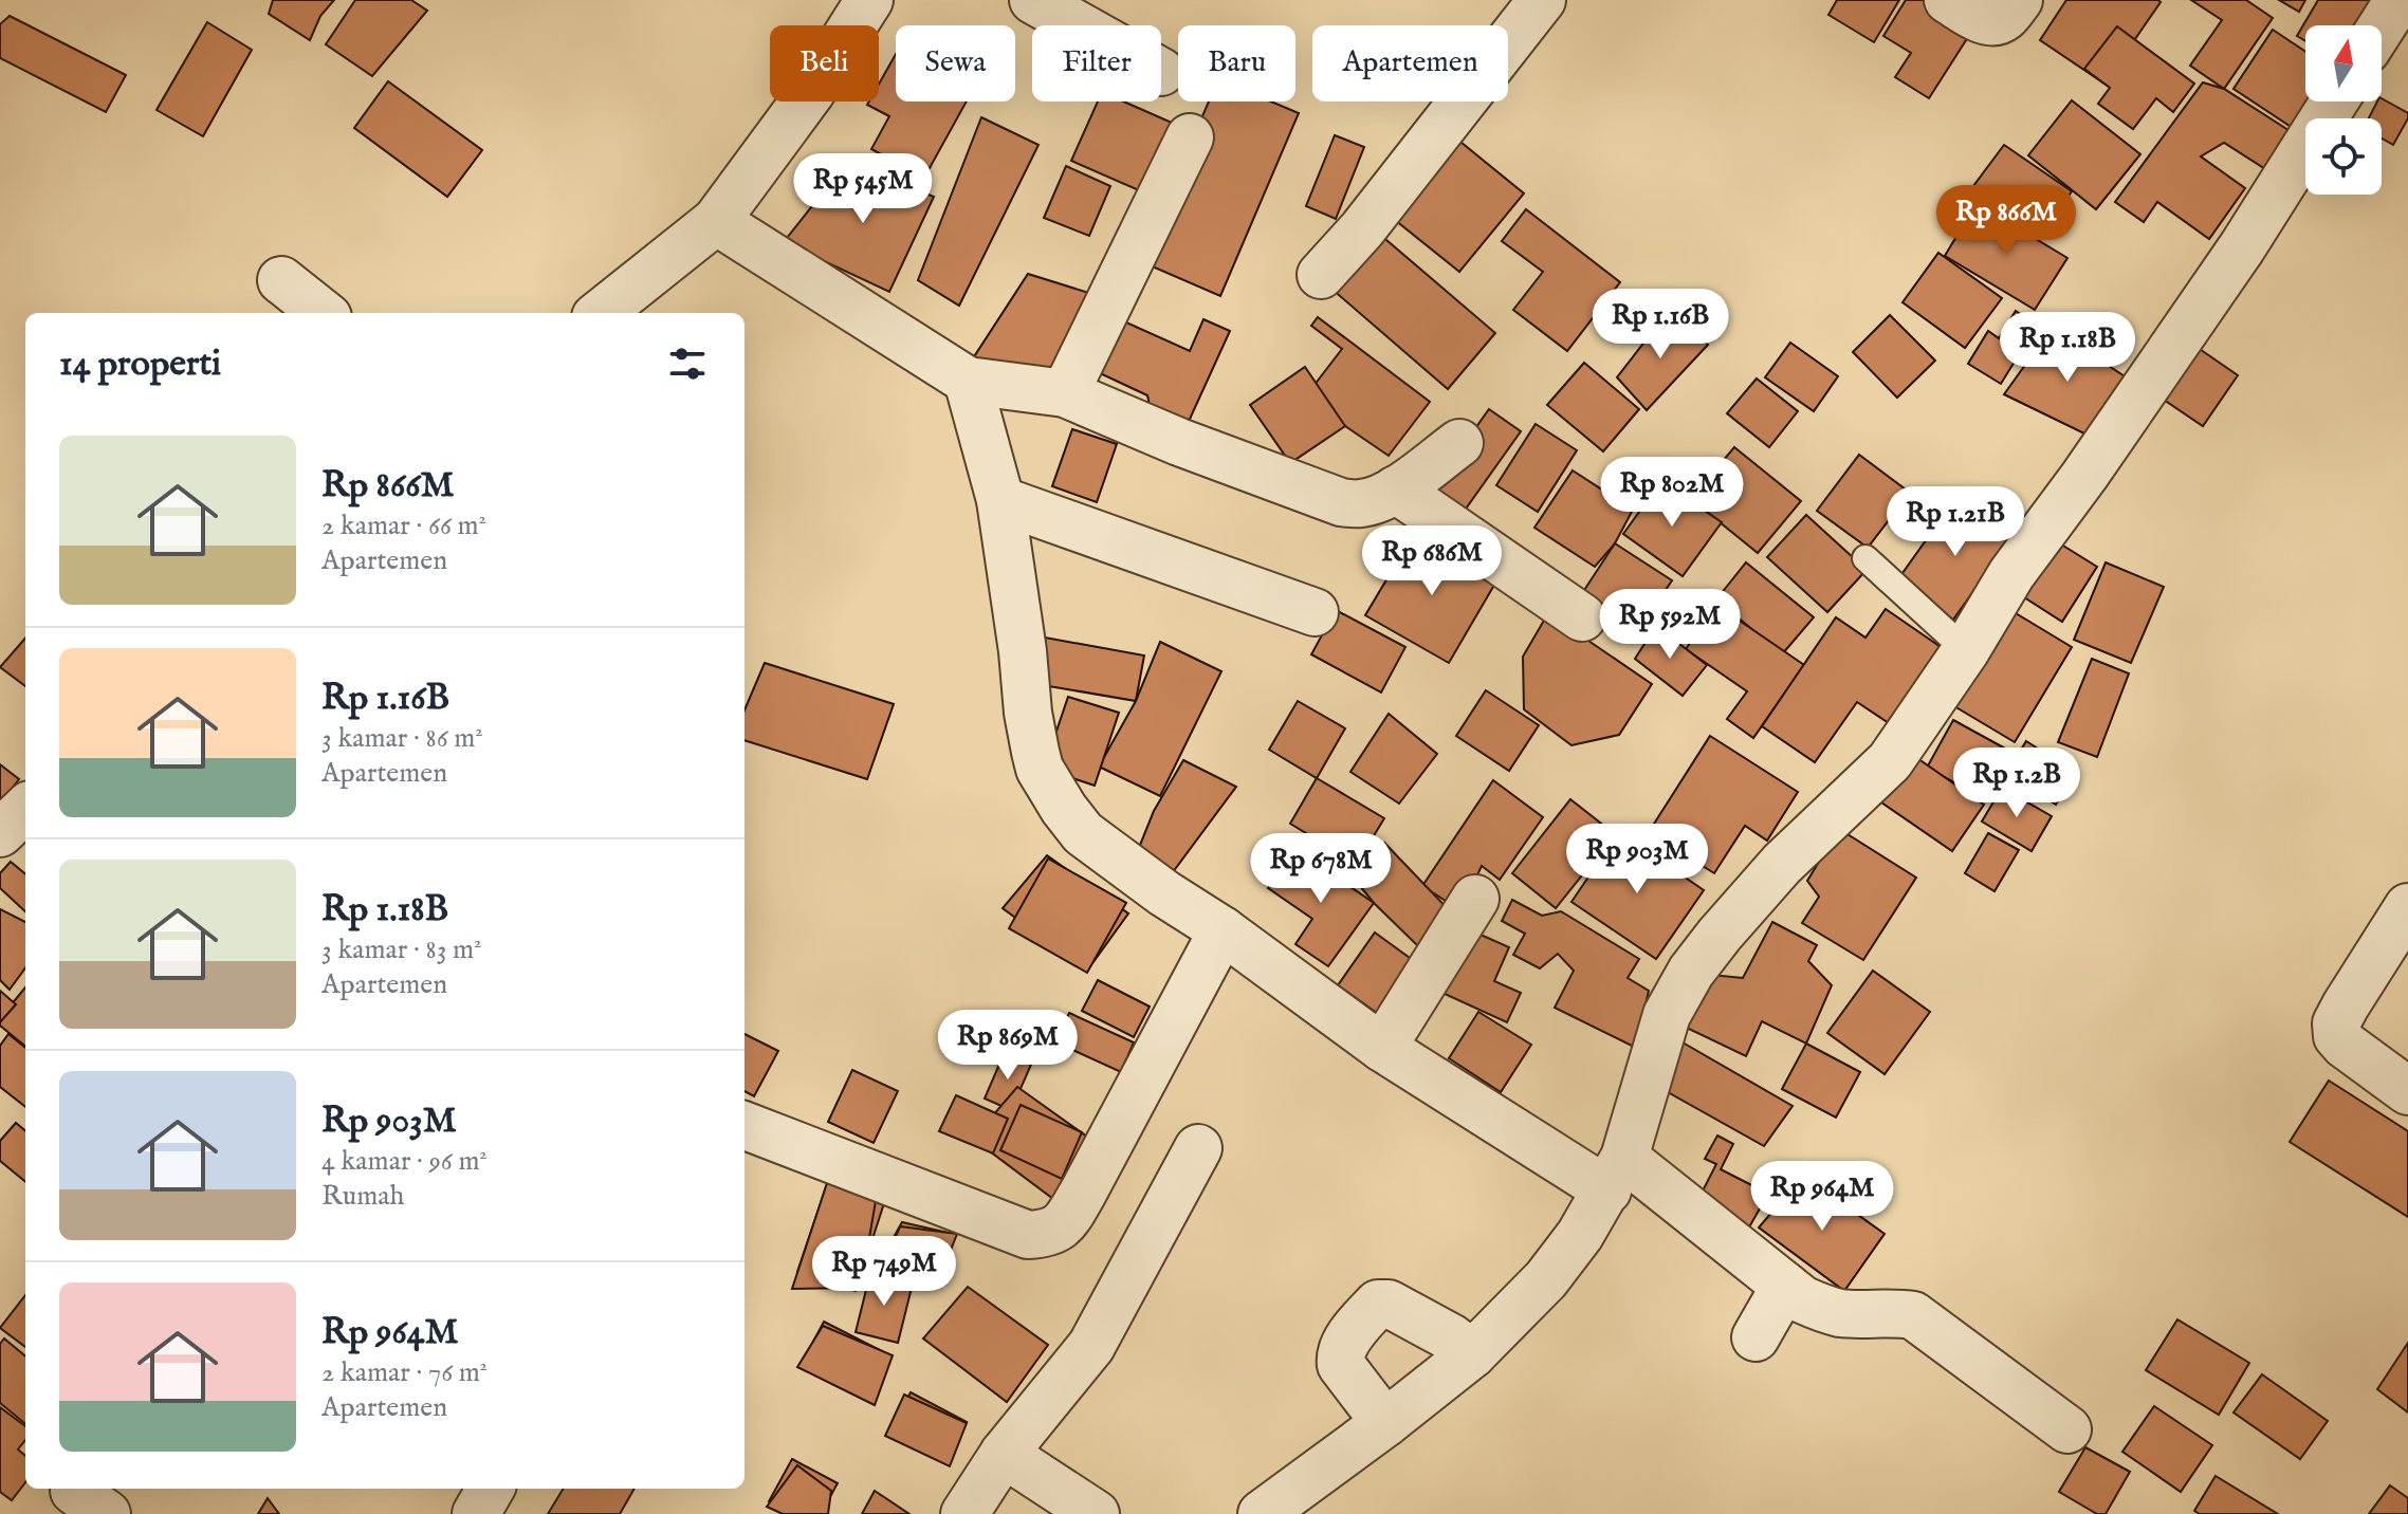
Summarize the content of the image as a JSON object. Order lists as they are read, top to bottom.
{
  "north": "top",
  "page": {
    "chip": [
      "Beli",
      "Sewa",
      "Filter",
      "Baru",
      "Apartemen"
    ],
    "price": [
      "Rp 545M",
      "Rp 866M",
      "Rp 1.16B",
      "Rp 1.18B",
      "Rp 802M",
      "Rp 1.21B",
      "Rp 686M",
      "Rp 592M",
      "Rp 1.2B",
      "Rp 903M",
      "Rp 678M",
      "Rp 869M",
      "Rp 964M",
      "Rp 749M"
    ],
    "heading": "14 properti",
    "list": [
      {
        "name": "Rp 866M",
        "note": "2 kamar · 66 m² · Apartemen"
      },
      {
        "name": "Rp 1.16B",
        "note": "3 kamar · 86 m² · Apartemen"
      },
      {
        "name": "Rp 1.18B",
        "note": "3 kamar · 83 m² · Apartemen"
      },
      {
        "name": "Rp 903M",
        "note": "4 kamar · 96 m² · Rumah"
      },
      {
        "name": "Rp 964M",
        "note": "2 kamar · 76 m² · Apartemen"
      }
    ]
  }
}
